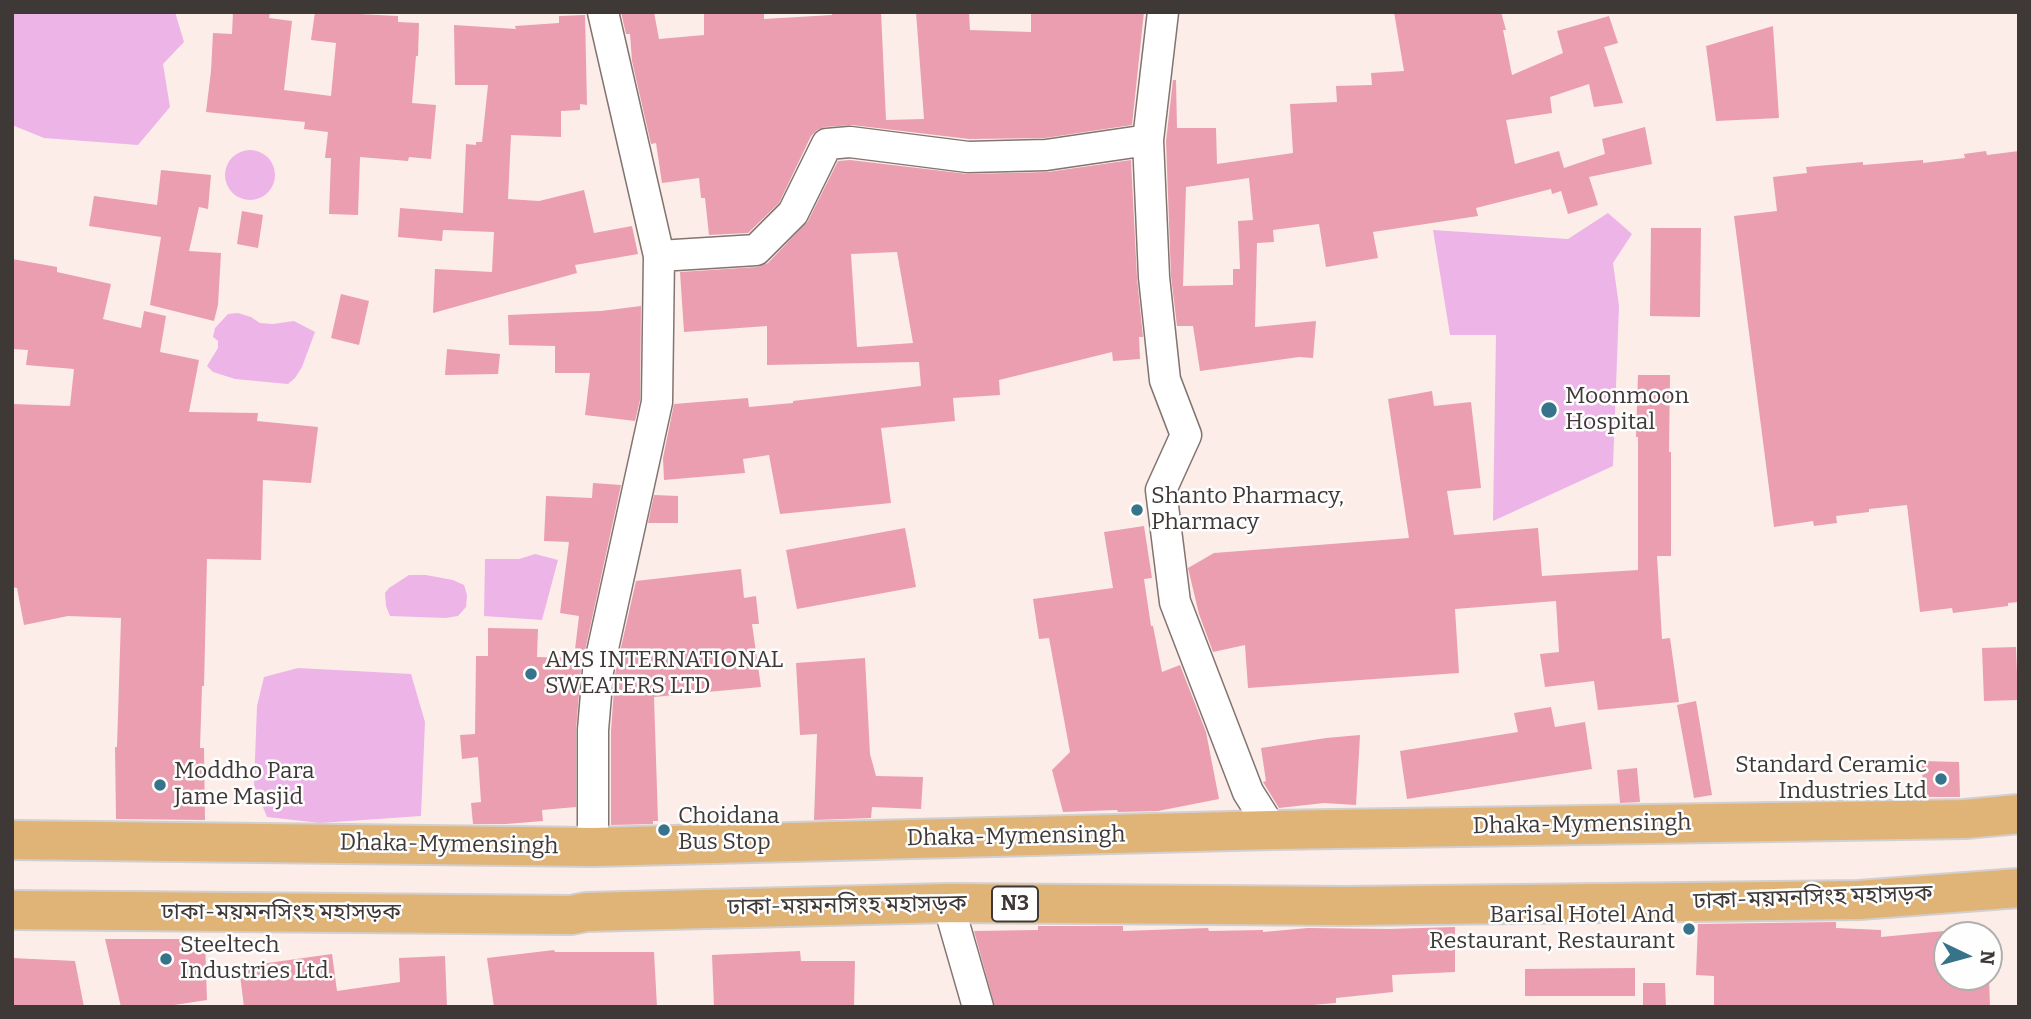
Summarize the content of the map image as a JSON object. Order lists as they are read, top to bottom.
{
  "streets": {
    "highway": ["Dhaka-Mymensingh", "ঢাকা-ময়মনসিংহ মহাসড়ক", "N3"]
  },
  "places": [
    "Moonmoon Hospital",
    "Shanto Pharmacy, Pharmacy",
    "AMS INTERNATIONAL SWEATERS LTD",
    "Standard Ceramic Industries Ltd",
    "Moddho Para Jame Masjid",
    "Choidana Bus Stop",
    "Barisal Hotel And Restaurant, Restaurant",
    "Steeltech Industries Ltd."
  ],
  "north": "right"
}
